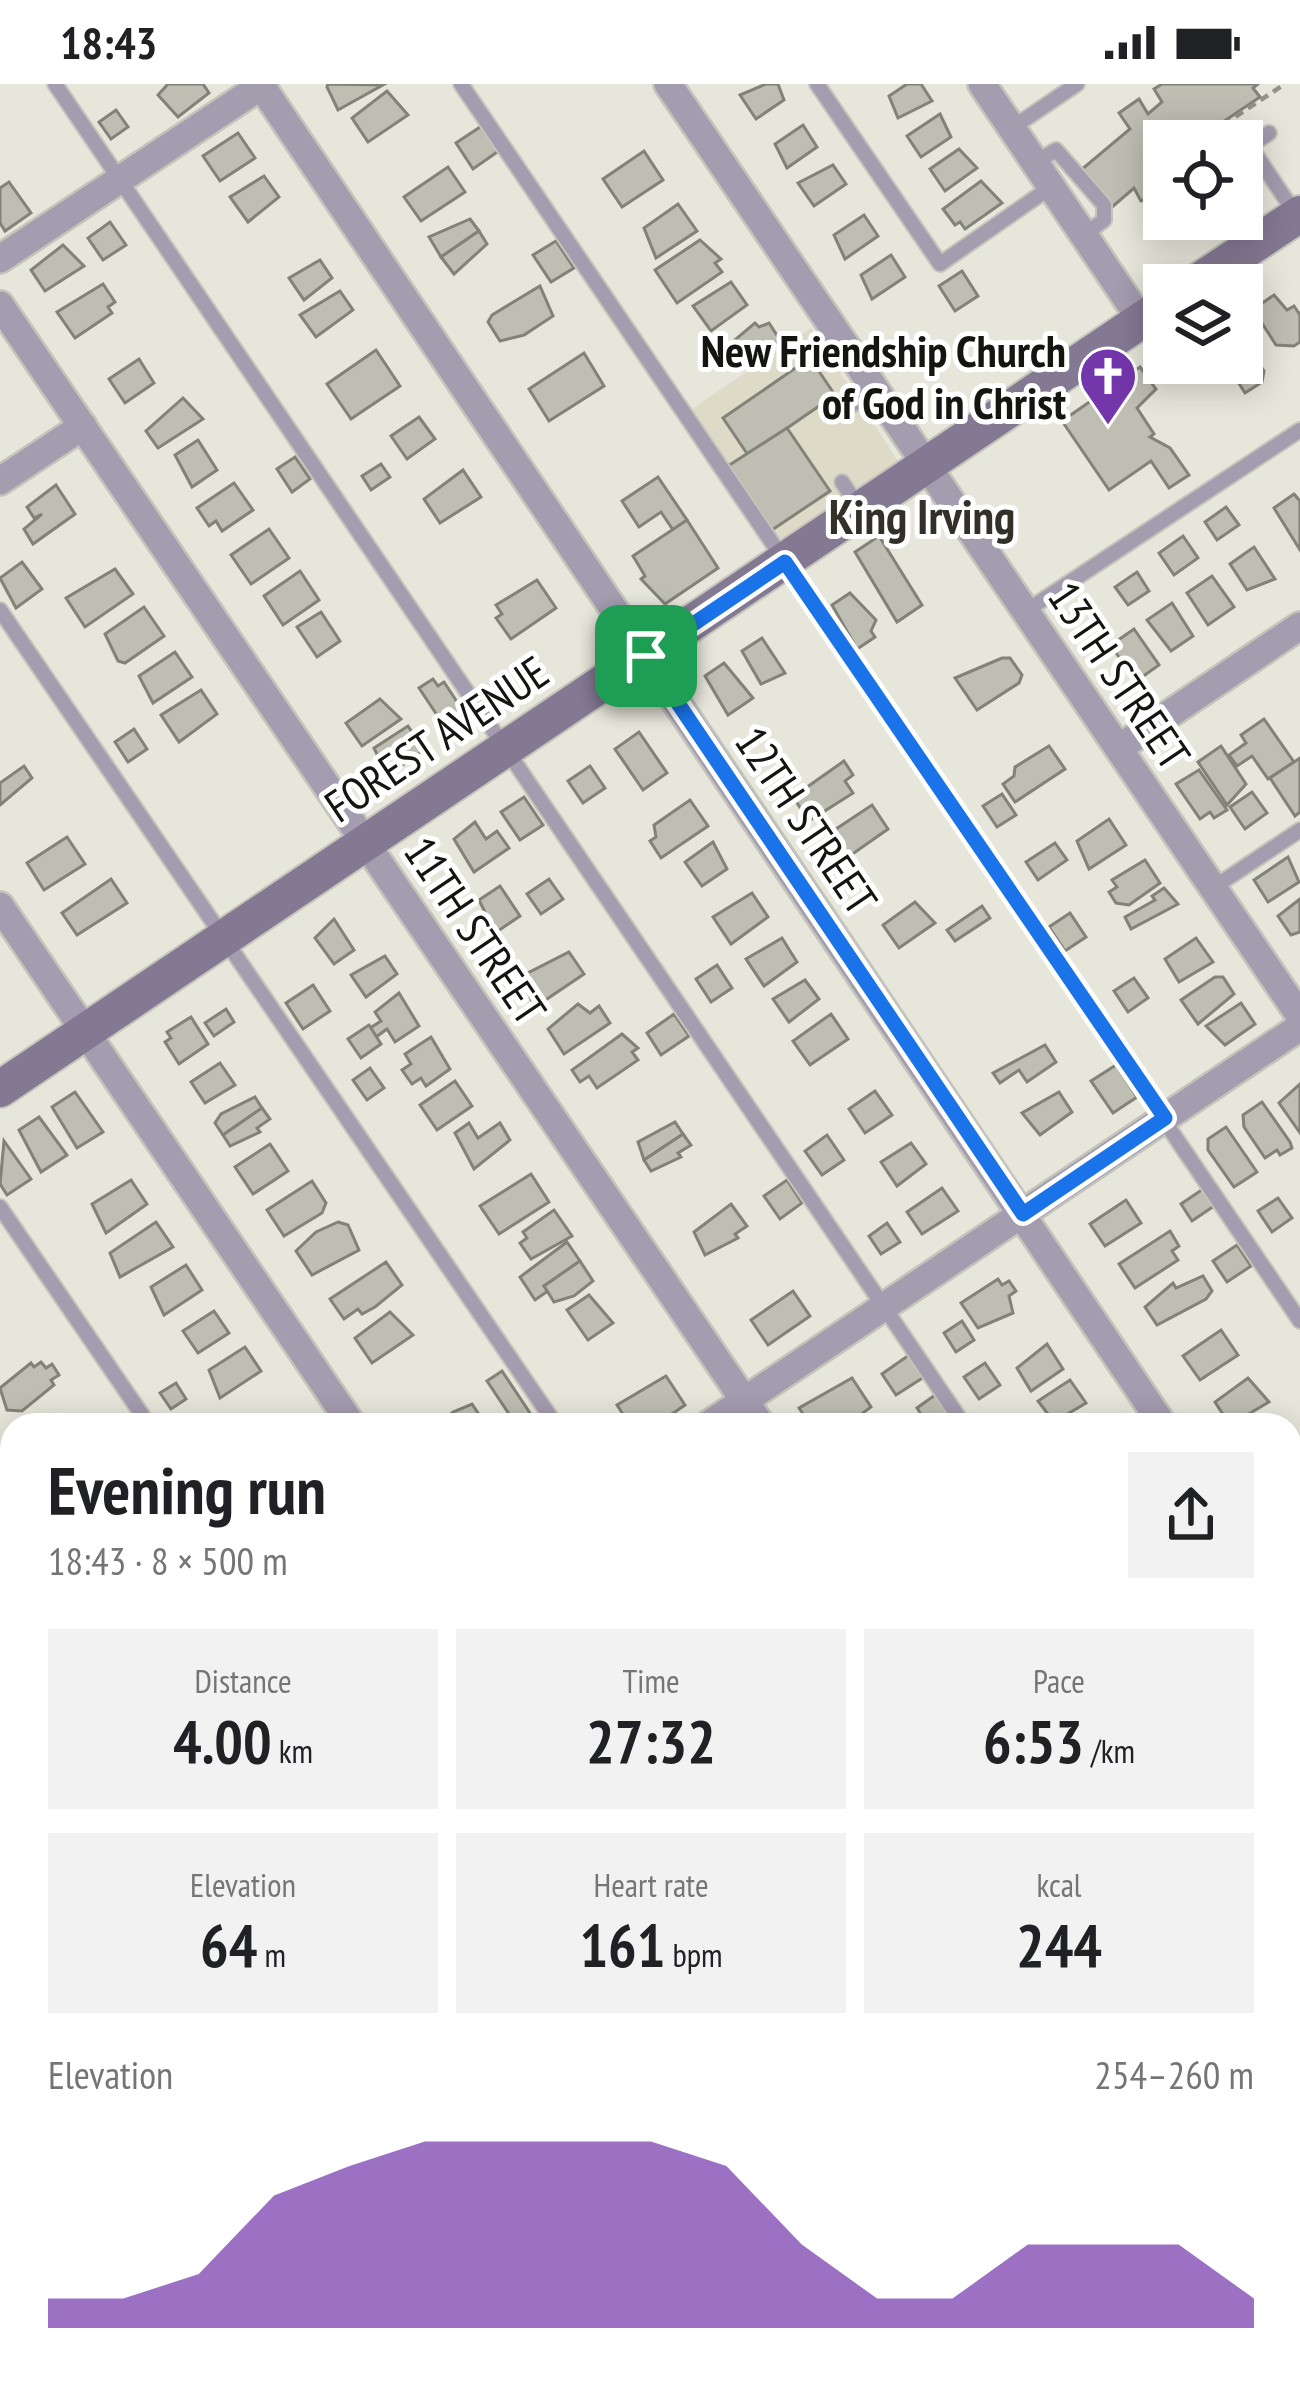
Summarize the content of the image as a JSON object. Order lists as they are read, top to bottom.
{
  "streets": {
    "street": [
      "13TH STREET",
      "FOREST AVENUE",
      "12TH STREET",
      "11TH STREET"
    ]
  },
  "crossings": [
    ["13TH STREET", "FOREST AVENUE"],
    ["FOREST AVENUE", "12TH STREET"],
    ["FOREST AVENUE", "11TH STREET"]
  ],
  "districts": ["King Irving"],
  "places": {
    "church": ["New Friendship Church of God in Christ"]
  },
  "page": {
    "status": "18:43",
    "heading": ["Evening run", "18:43 · 8 × 500 m"],
    "stats": [
      ["Distance", "4.00 km"],
      ["Time", "27:32"],
      ["Pace", "6:53 /km"],
      ["Elevation", "64 m"],
      ["Heart rate", "161 bpm"],
      ["kcal", "244"]
    ],
    "chart": ["Elevation", "254–260 m"]
  }
}
